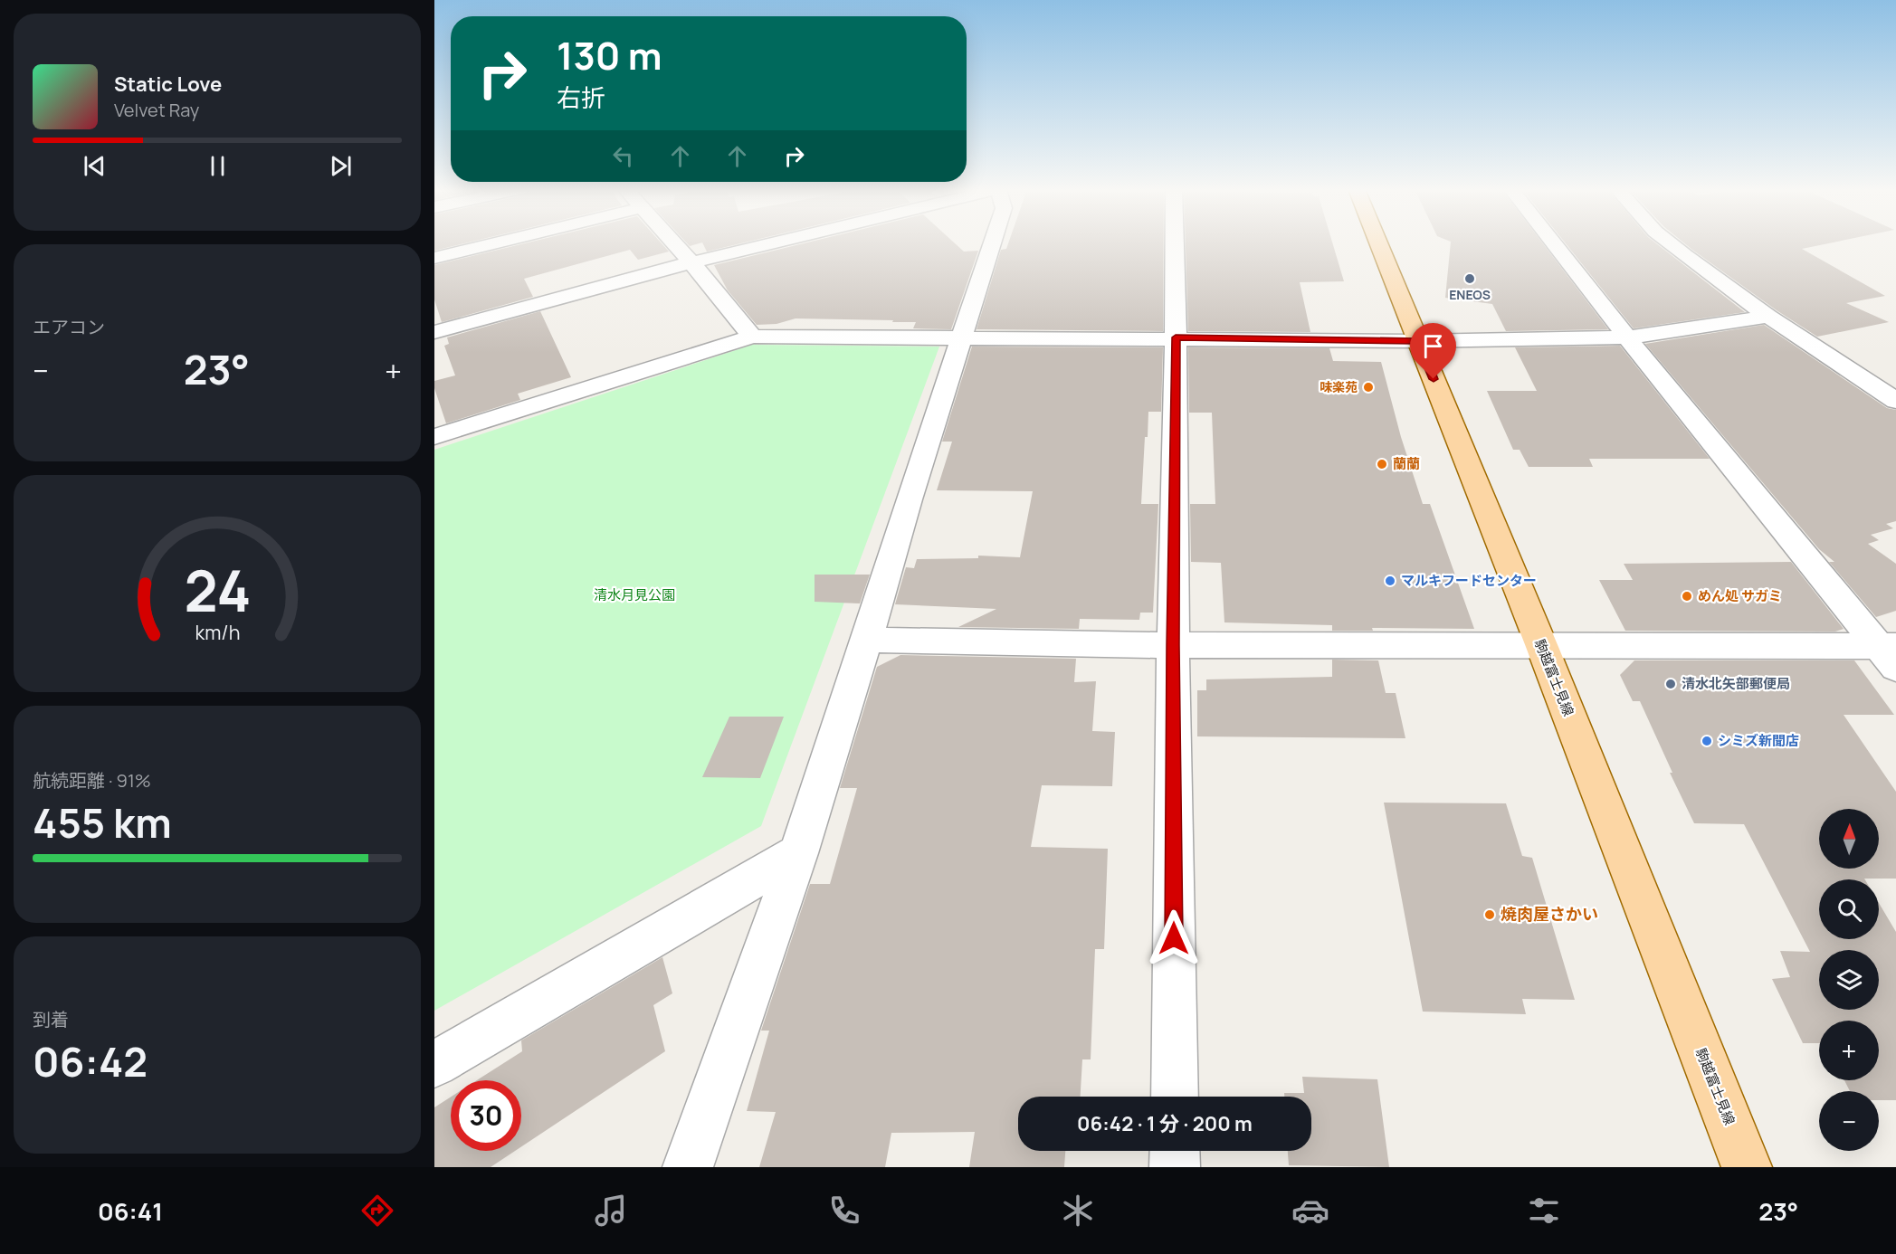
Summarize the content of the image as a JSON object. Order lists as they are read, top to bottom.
{
  "streets": {
    "main road": ["駒越富士見線"]
  },
  "parks": ["清水月見公園"],
  "places": [
    "ENEOS",
    "味楽苑",
    "蘭蘭",
    "マルキフードセンター",
    "めん処 サガミ",
    "清水北矢部郵便局",
    "シミズ新聞店",
    "焼肉屋さかい"
  ],
  "north": "top",
  "page": {
    "turn": ["130 m", "右折"],
    "song": ["Static Love", "Velvet Ray"],
    "tile": [
      "エアコン",
      ["航続距離 · 91%", "455 km"],
      ["到着", "06:42"]
    ],
    "heat": ["−", "23°", "+"],
    "map_buttons": ["+", "−"],
    "limit": "30",
    "trip": "06:42 · 1 分 · 200 m",
    "tabs": ["06:41", "23°"],
    "gauge": ["24", "km/h"]
  }
}
